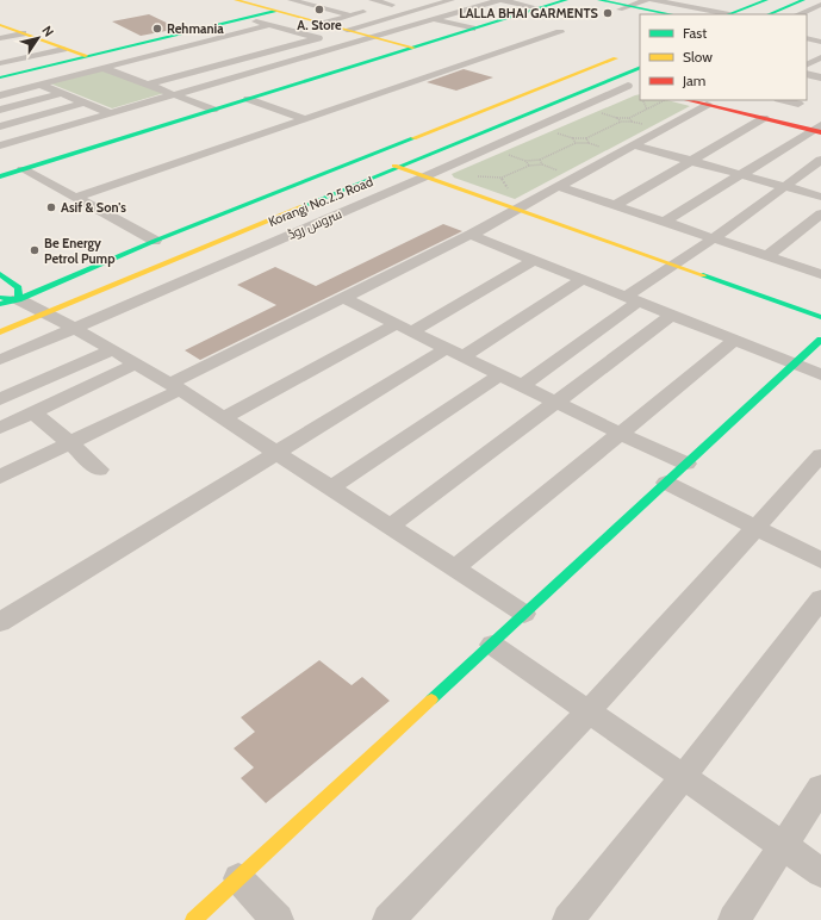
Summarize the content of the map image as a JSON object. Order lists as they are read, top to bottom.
{
  "streets": {
    "street": ["Korangi No.2.5 Road", "سروس روڈ"]
  },
  "places": [
    "A. Store",
    "LALLA BHAI GARMENTS",
    "Rehmania",
    "Asif & Son's",
    "Be Energy Petrol Pump"
  ],
  "legend": ["Fast", "Slow", "Jam"],
  "north": "top right"
}
